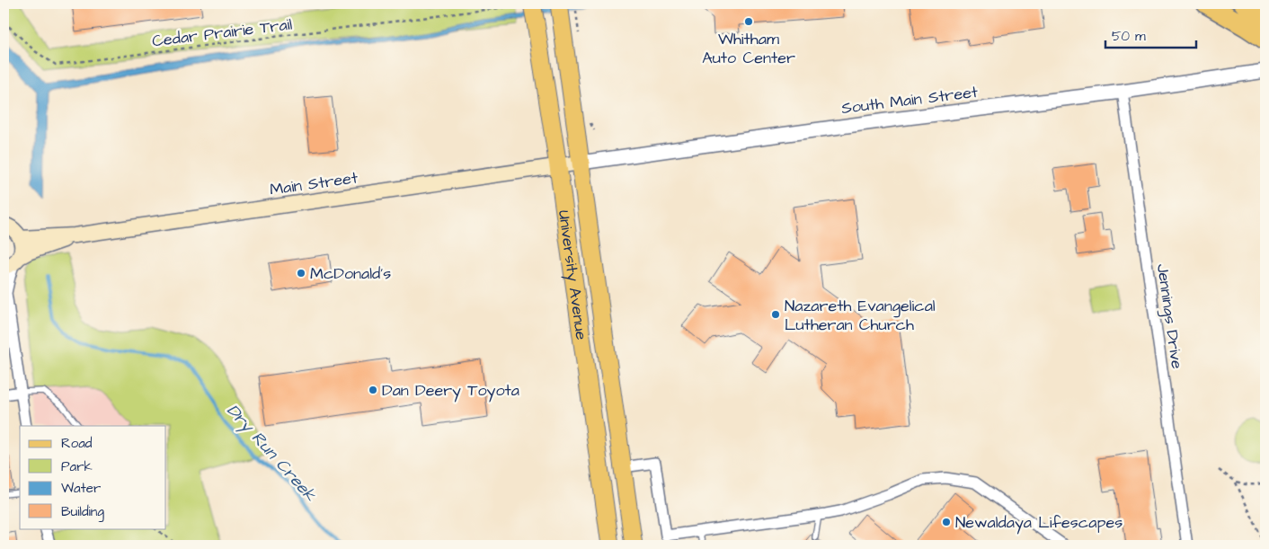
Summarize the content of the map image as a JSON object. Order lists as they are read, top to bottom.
{
  "streets": {
    "main road": ["South Main Street", "Main Street", "University Avenue"],
    "street": ["Jennings Drive"],
    "path": ["Cedar Prairie Trail"]
  },
  "crossings": [
    ["Cedar Prairie Trail", "University Avenue"],
    ["South Main Street", "Main Street"],
    ["South Main Street", "University Avenue"],
    ["South Main Street", "Jennings Drive"],
    ["Main Street", "University Avenue"]
  ],
  "water": ["Dry Run Creek"],
  "places": [
    "Whitham Auto Center",
    "McDonald's",
    "Nazareth Evangelical Lutheran Church",
    "Dan Deery Toyota",
    "Newaldaya Lifescapes"
  ],
  "legend": [
    "Road",
    "Park",
    "Water",
    "Building"
  ],
  "scale_bar": "50 m"
}
